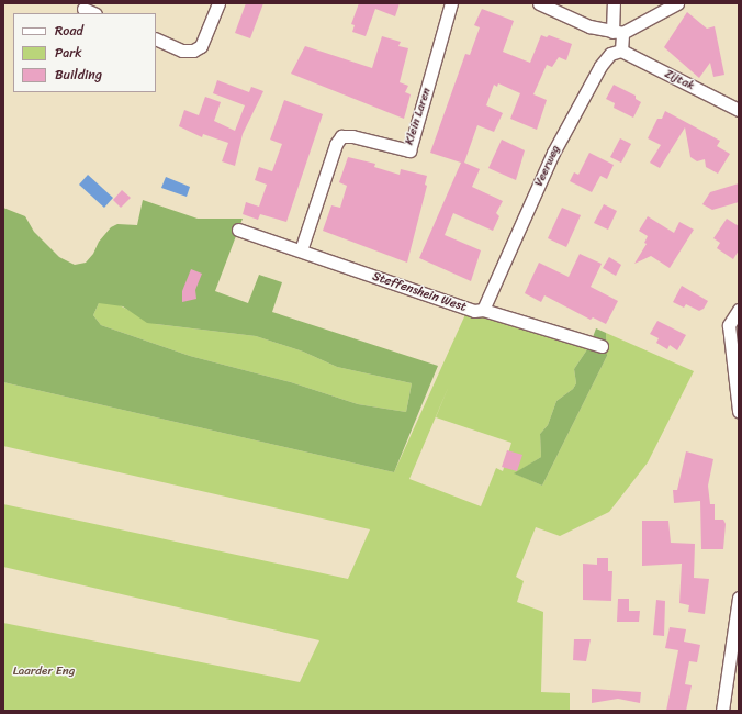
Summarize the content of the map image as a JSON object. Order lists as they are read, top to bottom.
{
  "streets": {
    "street": [
      "Zijtak",
      "Klein Laren",
      "Veerweg",
      "Steffenshein West"
    ]
  },
  "crossings": [
    ["Zijtak", "Veerweg"],
    ["Klein Laren", "Steffenshein West"],
    ["Veerweg", "Steffenshein West"]
  ],
  "parks": ["Laarder Eng"],
  "legend": ["Road", "Park", "Building"]
}
